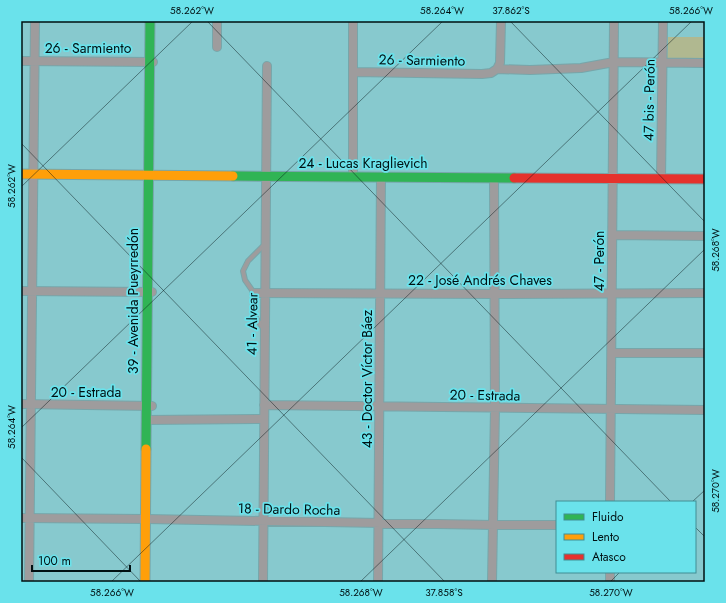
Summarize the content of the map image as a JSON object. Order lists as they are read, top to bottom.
{
  "streets": {
    "street": [
      "26 - Sarmiento",
      "47 bis - Perón",
      "24 - Lucas Kraglievich",
      "47 - Perón",
      "22 - José Andrés Chaves",
      "39 - Avenida Pueyrredón",
      "41 - Alvear",
      "43 - Doctor Víctor Báez",
      "20 - Estrada",
      "18 - Dardo Rocha"
    ]
  },
  "crossings": [
    ["26 - Sarmiento", "47 - Perón"],
    ["26 - Sarmiento", "39 - Avenida Pueyrredón"],
    ["47 bis - Perón", "24 - Lucas Kraglievich"],
    ["24 - Lucas Kraglievich", "47 - Perón"],
    ["24 - Lucas Kraglievich", "39 - Avenida Pueyrredón"],
    ["24 - Lucas Kraglievich", "41 - Alvear"],
    ["24 - Lucas Kraglievich", "43 - Doctor Víctor Báez"],
    ["47 - Perón", "22 - José Andrés Chaves"],
    ["47 - Perón", "20 - Estrada"],
    ["22 - José Andrés Chaves", "41 - Alvear"],
    ["22 - José Andrés Chaves", "43 - Doctor Víctor Báez"],
    ["39 - Avenida Pueyrredón", "20 - Estrada"],
    ["39 - Avenida Pueyrredón", "18 - Dardo Rocha"],
    ["41 - Alvear", "20 - Estrada"],
    ["41 - Alvear", "18 - Dardo Rocha"],
    ["43 - Doctor Víctor Báez", "20 - Estrada"],
    ["43 - Doctor Víctor Báez", "18 - Dardo Rocha"]
  ],
  "legend": ["Fluido", "Lento", "Atasco"],
  "scale_bar": "100 m",
  "coordinates": [
    "58.262°W",
    "58.264°W",
    "37.862°S",
    "58.266°W",
    "58.268°W",
    "58.270°W",
    "37.858°S"
  ]
}
